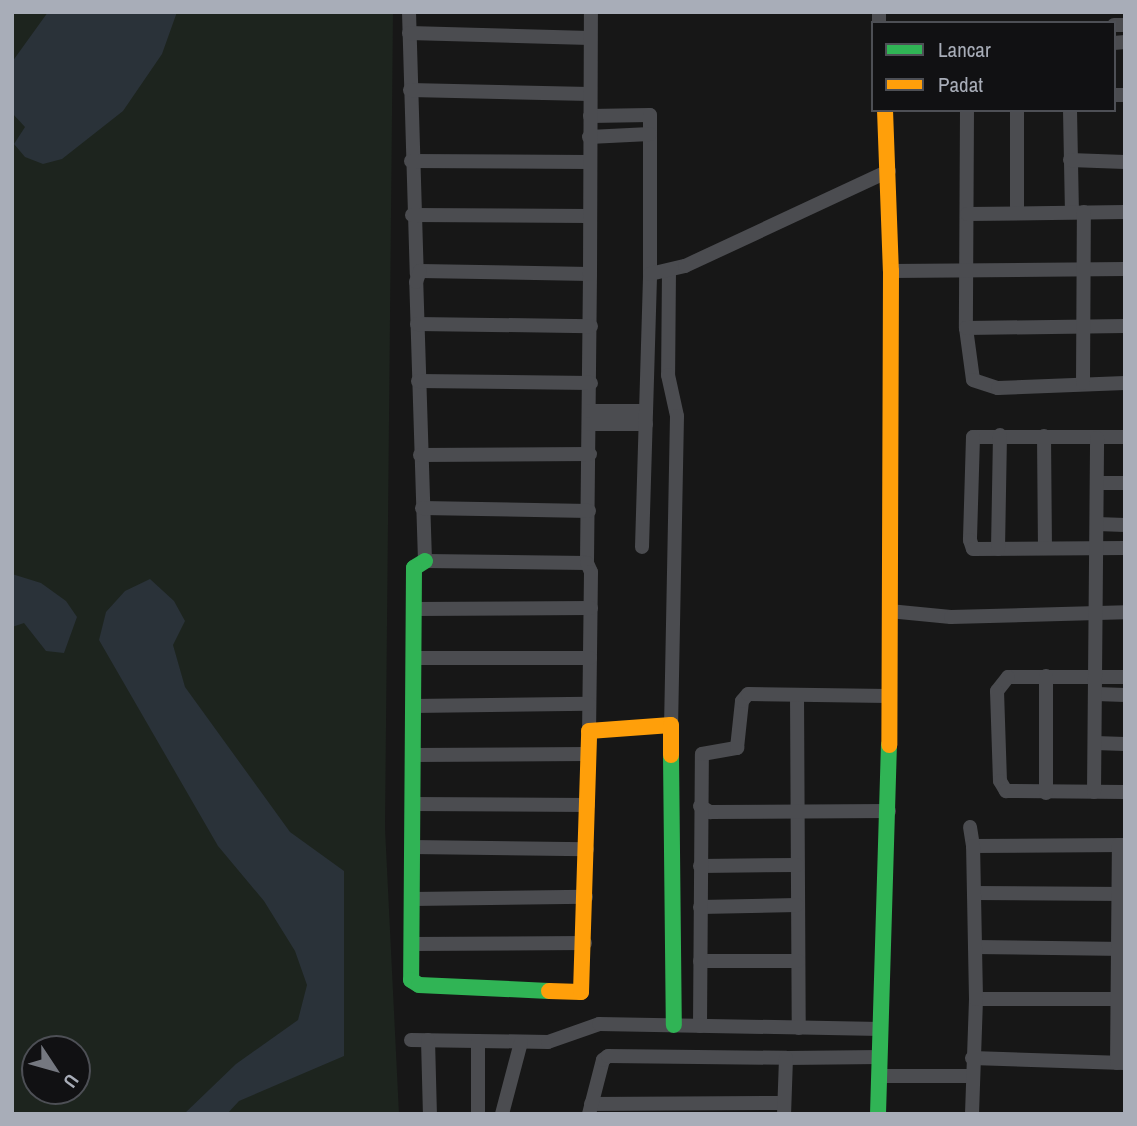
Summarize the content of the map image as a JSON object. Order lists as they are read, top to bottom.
{
  "legend": ["Lancar", "Padat"],
  "north": "bottom right"
}
